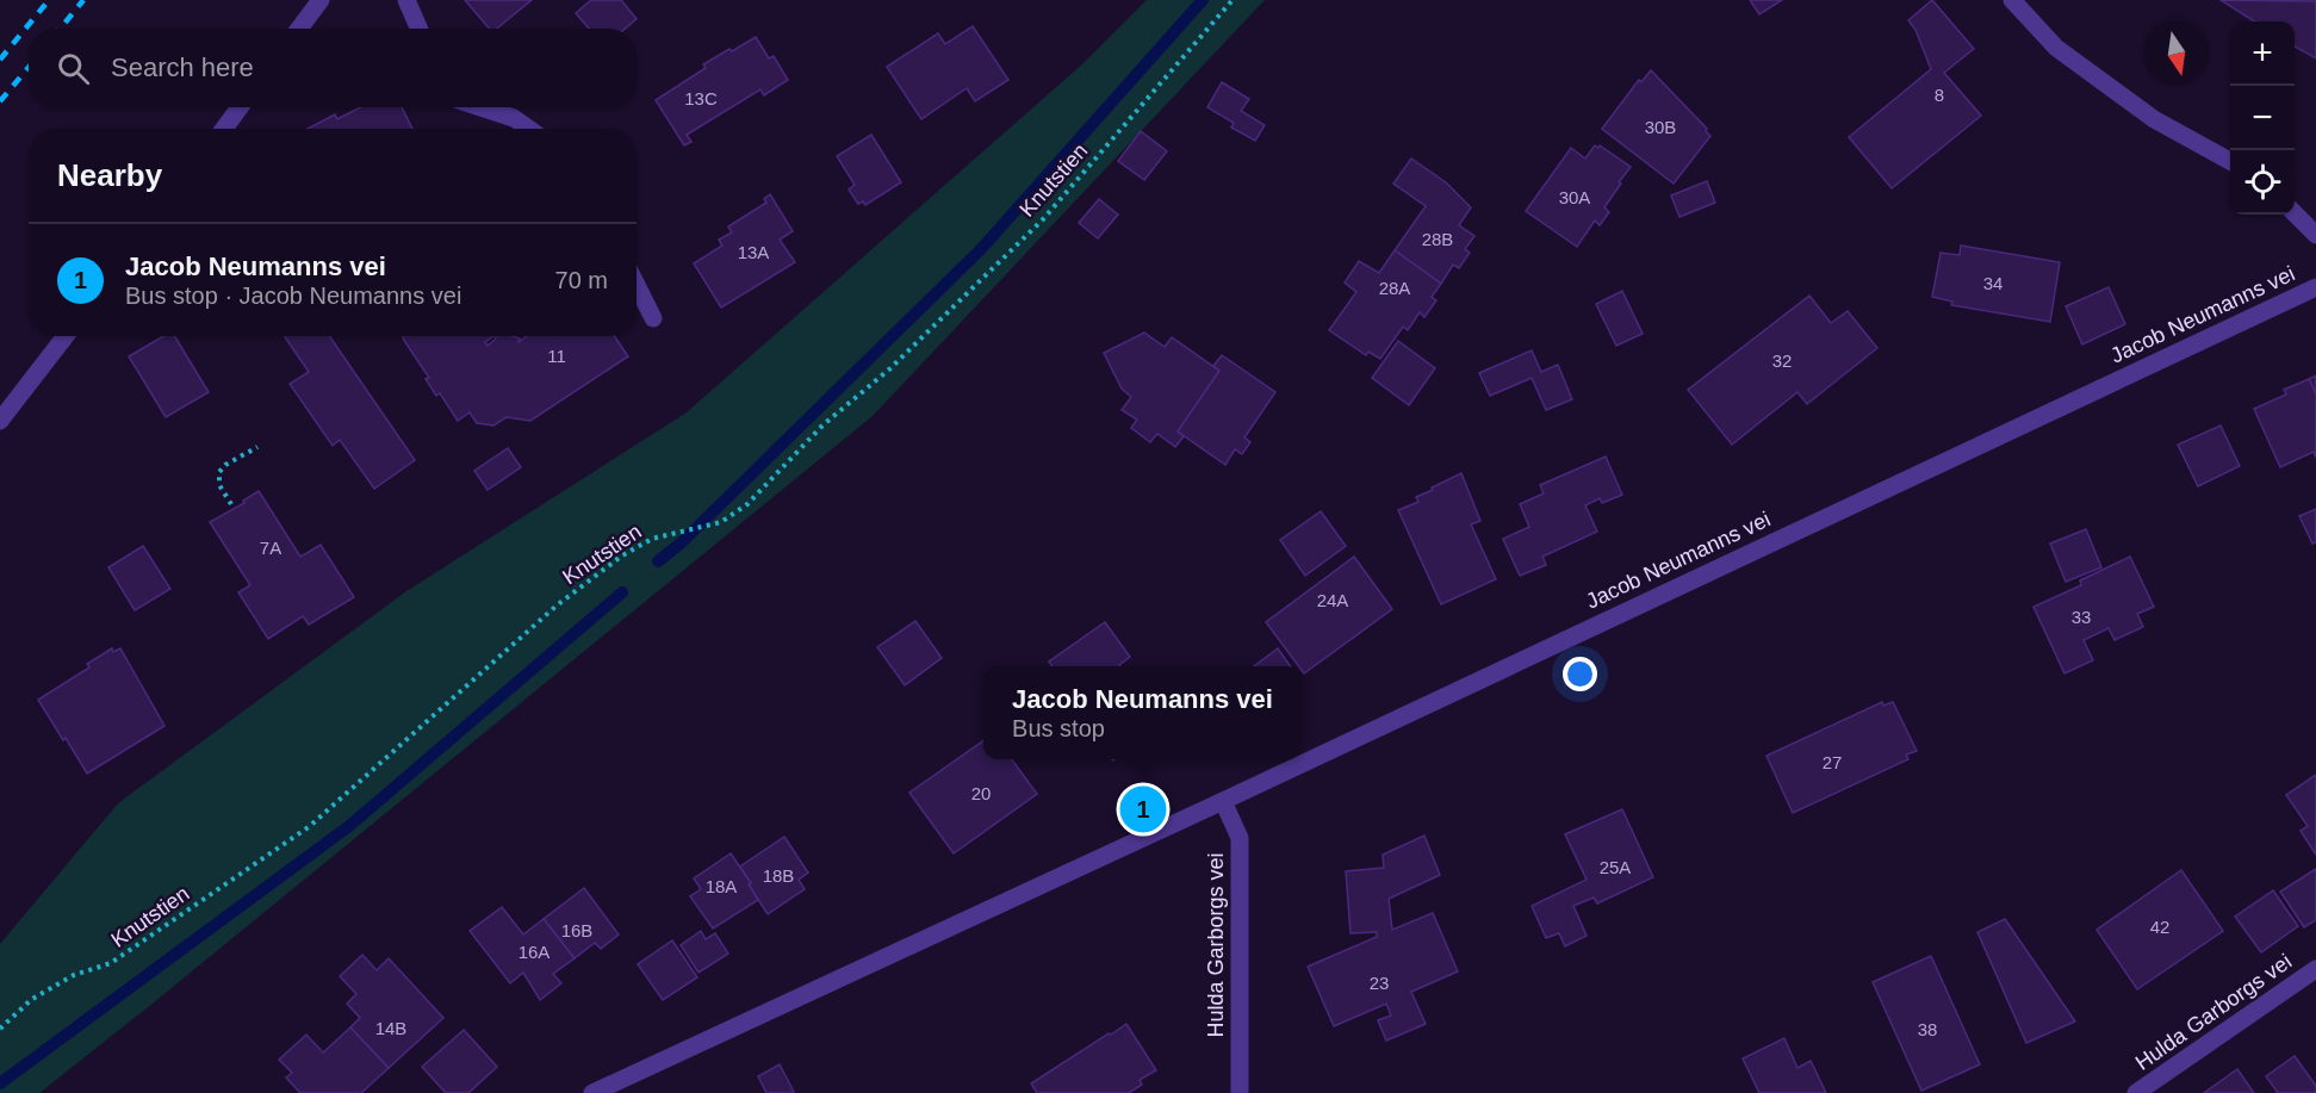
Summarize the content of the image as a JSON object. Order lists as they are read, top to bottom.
{
  "streets": {
    "street": ["Jacob Neumanns vei", "Hulda Garborgs vei"],
    "path": ["Knutstien"]
  },
  "crossings": [
    ["Jacob Neumanns vei", "Hulda Garborgs vei"]
  ],
  "house_numbers": [
    "8",
    "13C",
    "30B",
    "30A",
    "28B",
    "13A",
    "34",
    "28A",
    "11",
    "32",
    "7A",
    "24A",
    "33",
    "27",
    "20",
    "25A",
    "18B",
    "18A",
    "42",
    "16B",
    "16A",
    "23",
    "14B",
    "38"
  ],
  "north": "bottom",
  "page": {
    "map_buttons": ["+", "−"],
    "search": "Search here",
    "heading": "Nearby",
    "list": [
      {
        "mark": "1",
        "name": "Jacob Neumanns vei",
        "note": "Bus stop · Jacob Neumanns vei",
        "value": "70 m"
      }
    ],
    "popup": ["Jacob Neumanns vei", "Bus stop"],
    "pins": "1"
  }
}
